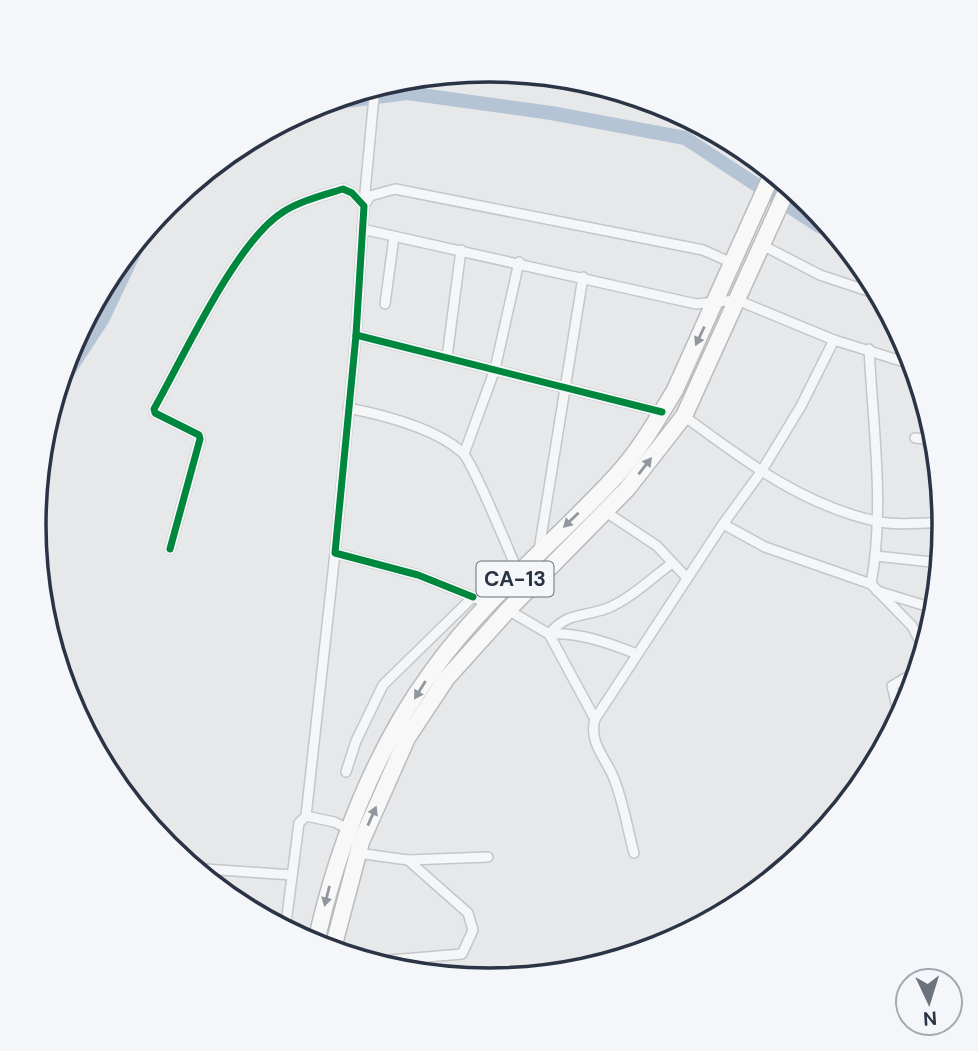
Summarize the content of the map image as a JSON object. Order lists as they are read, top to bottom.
{
  "streets": {
    "highway": ["CA-13"]
  },
  "north": "bottom"
}
